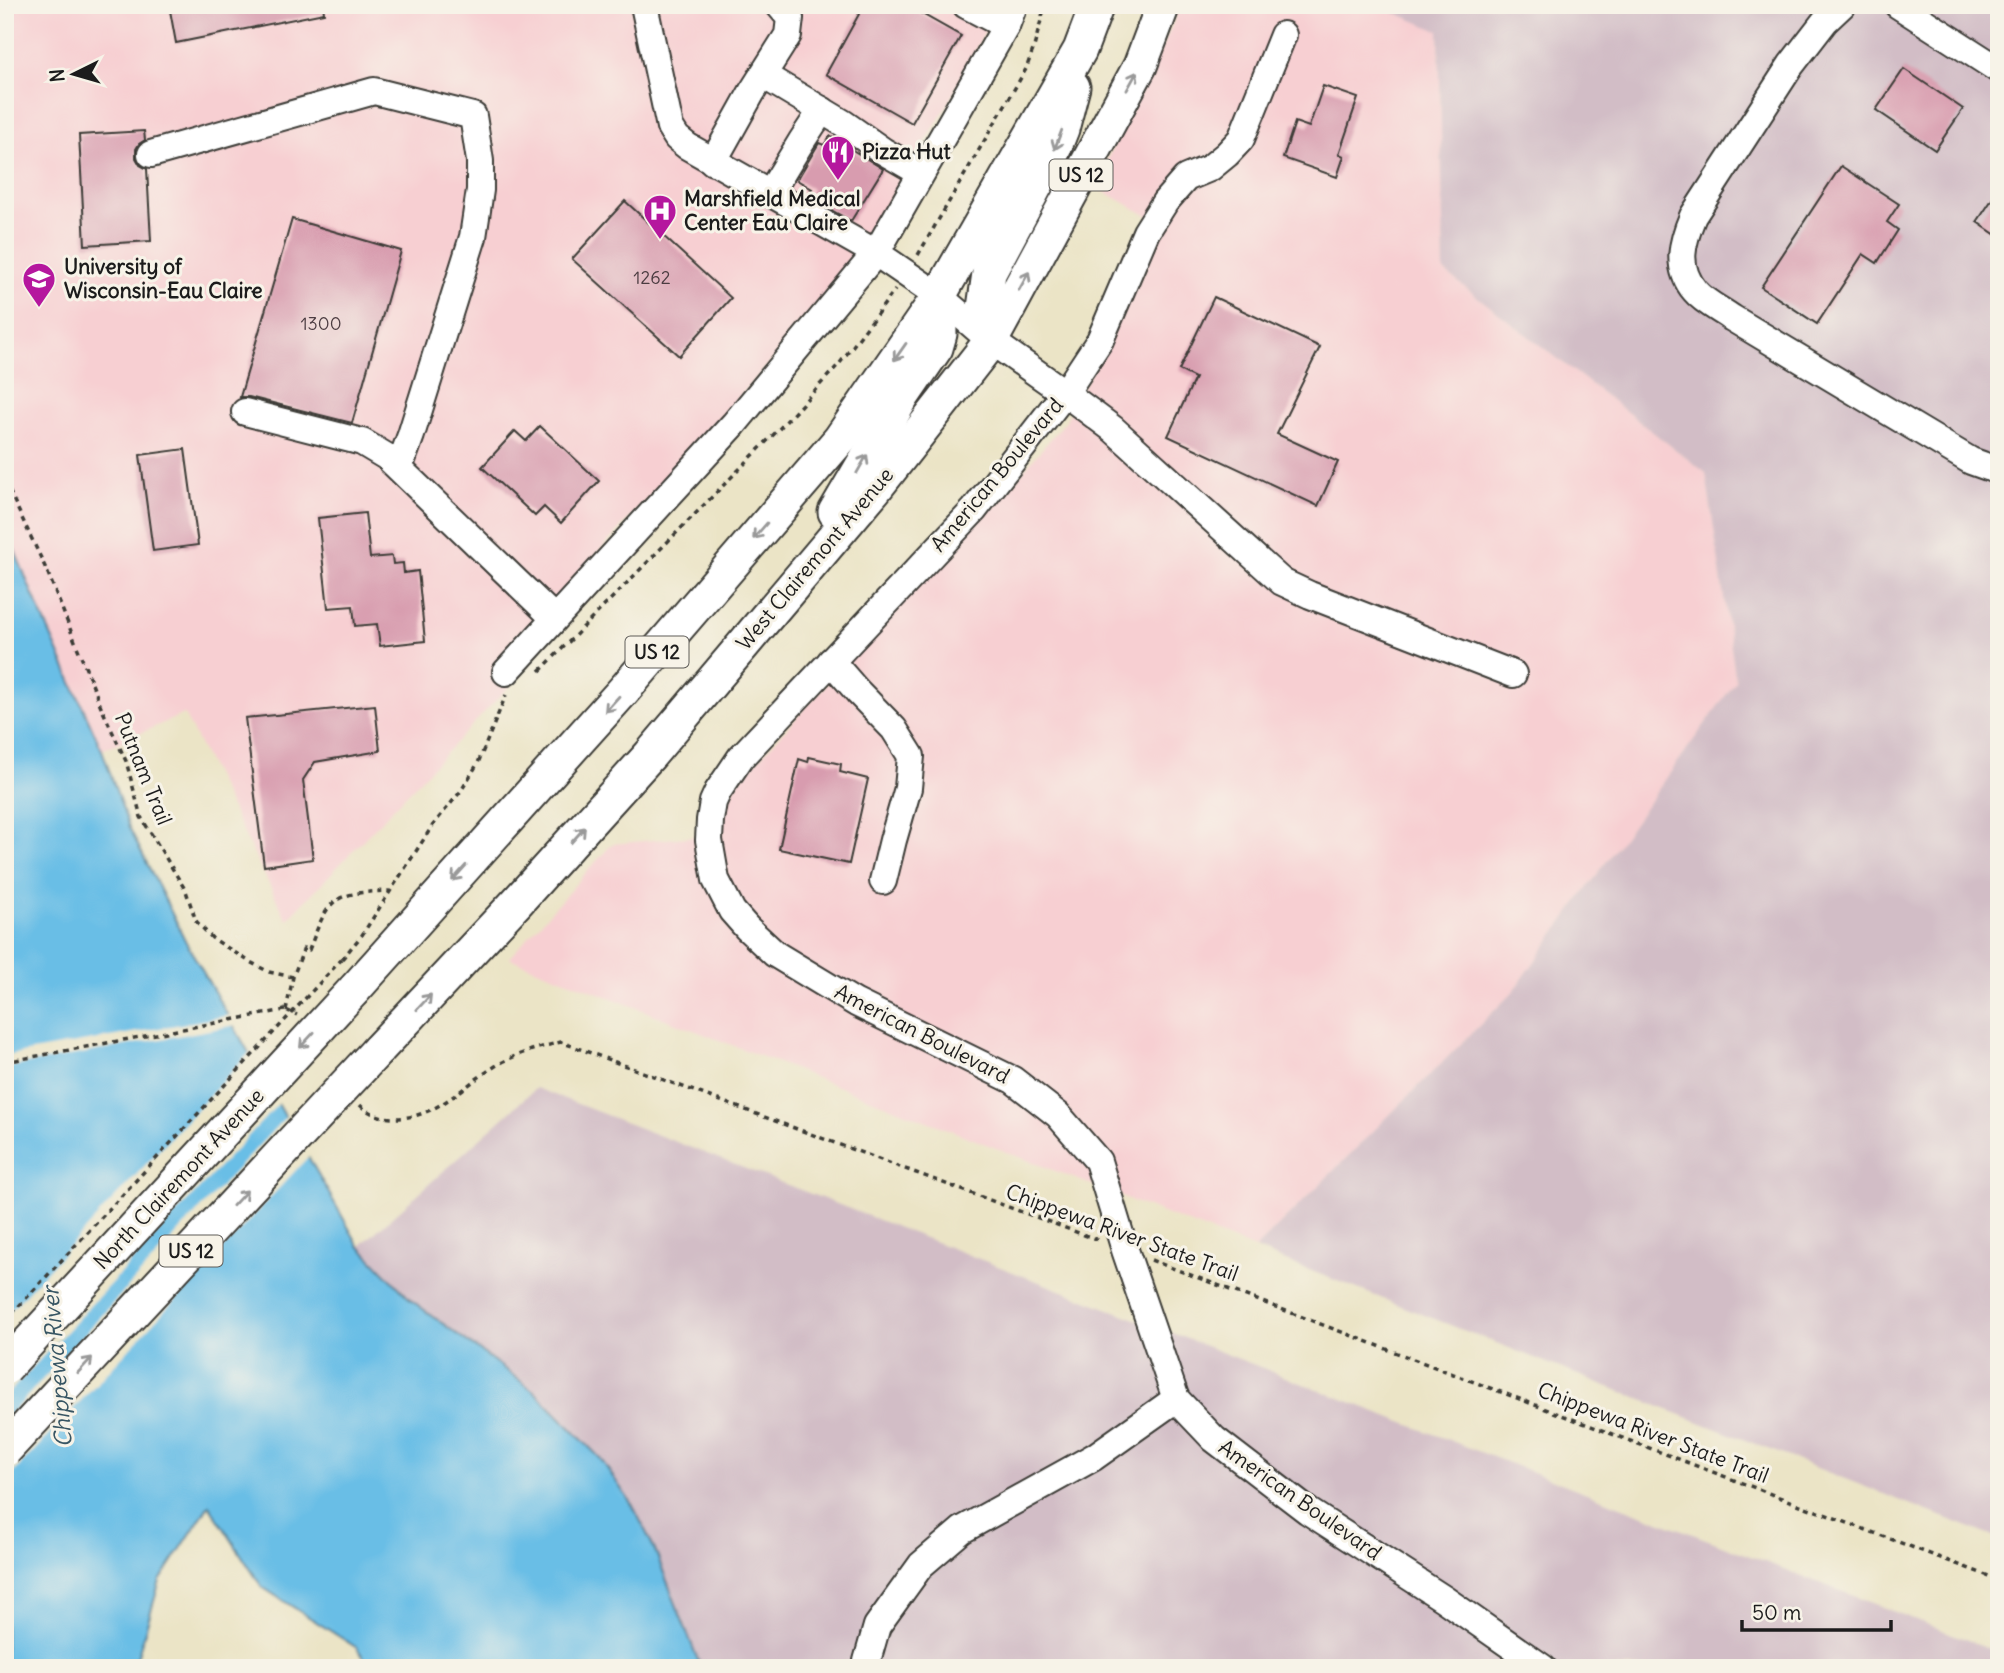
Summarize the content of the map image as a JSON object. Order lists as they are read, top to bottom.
{
  "streets": {
    "main road": ["US 12", "West Clairemont Avenue", "North Clairemont Avenue"],
    "street": ["American Boulevard"],
    "path": ["Putnam Trail", "Chippewa River State Trail"]
  },
  "crossings": [
    ["US 12", "North Clairemont Avenue"],
    ["American Boulevard", "Chippewa River State Trail"]
  ],
  "one_way": ["North Clairemont Avenue"],
  "water": ["Chippewa River"],
  "places": {
    "restaurant": ["Pizza Hut"],
    "hospital": ["Marshfield Medical Center Eau Claire"],
    "school or university": ["University of Wisconsin-Eau Claire"]
  },
  "house_numbers": ["1262", "1300"],
  "scale_bar": "50 m",
  "north": "left"
}
